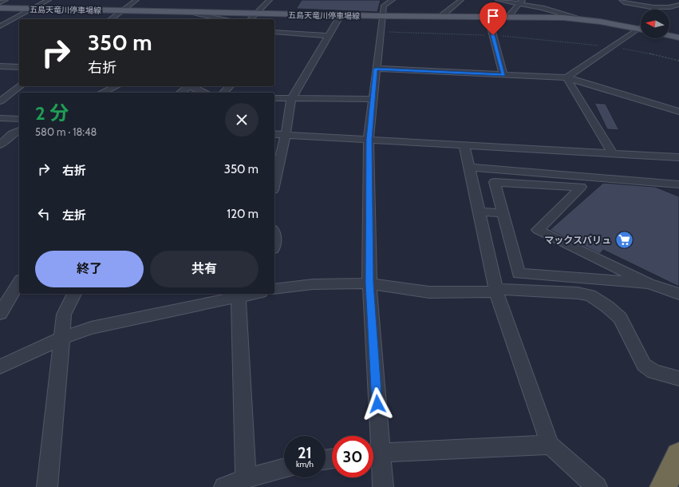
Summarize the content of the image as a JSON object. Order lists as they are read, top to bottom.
{
  "streets": {
    "main road": ["五島天竜川停車場線"]
  },
  "places": {
    "supermarket": ["マックスバリュ"]
  },
  "north": "left",
  "page": {
    "turn": ["350 m", "右折"],
    "heading": ["2 分", "580 m · 18:48"],
    "list": [
      {
        "name": "右折",
        "value": "350 m"
      },
      {
        "name": "左折",
        "value": "120 m"
      }
    ],
    "buttons": ["終了", "共有"],
    "speed": "21 km/h",
    "limit": "30"
  }
}
